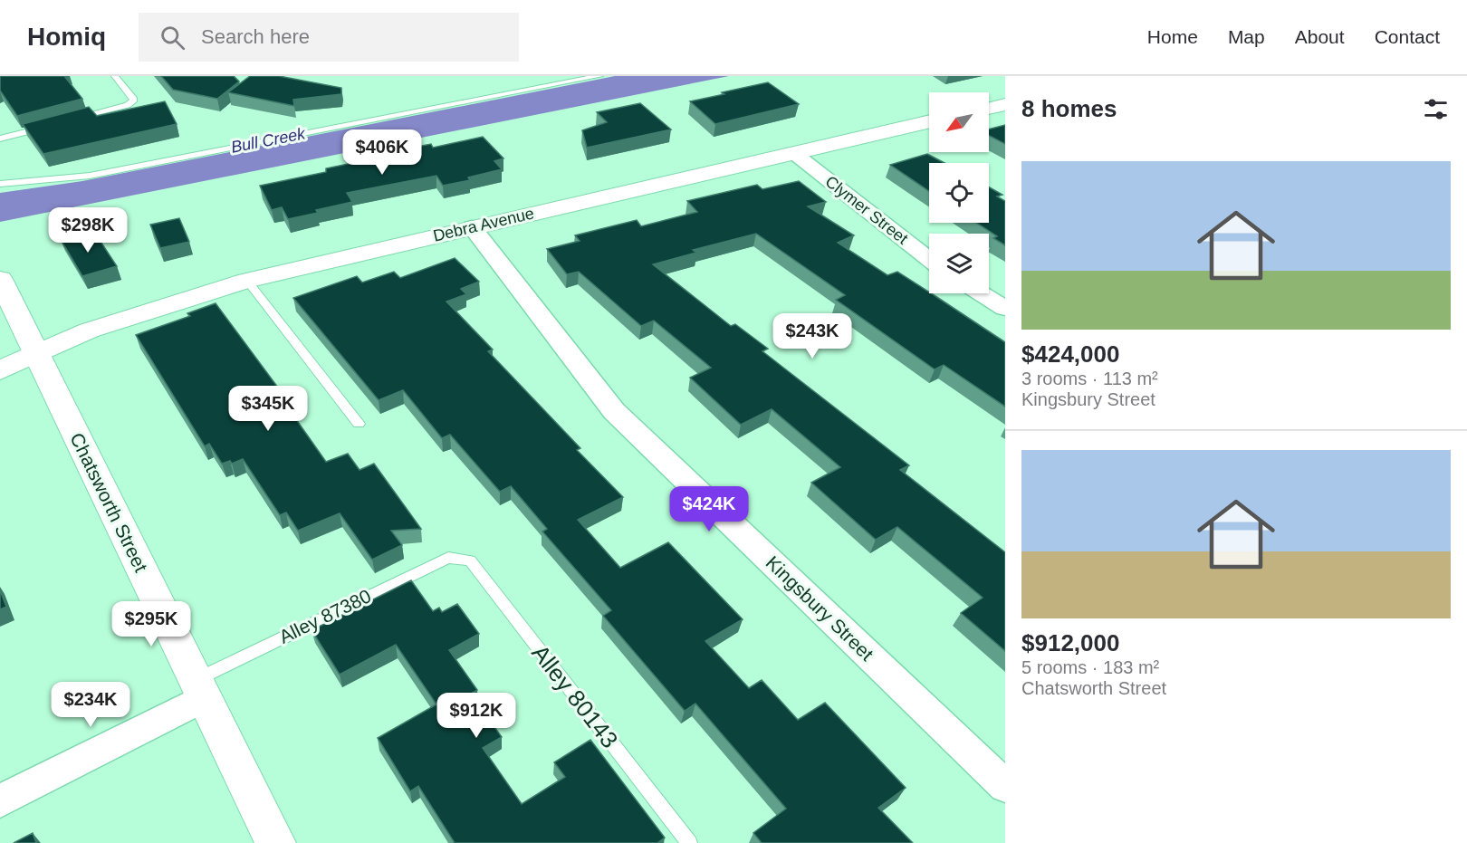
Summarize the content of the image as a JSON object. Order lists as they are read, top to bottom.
{
  "streets": {
    "street": [
      "Clymer Street",
      "Debra Avenue",
      "Chatsworth Street",
      "Kingsbury Street"
    ],
    "lane": ["Alley 87380", "Alley 80143"]
  },
  "crossings": [
    ["Clymer Street", "Debra Avenue"],
    ["Debra Avenue", "Chatsworth Street"],
    ["Debra Avenue", "Kingsbury Street"],
    ["Chatsworth Street", "Alley 87380"],
    ["Alley 87380", "Alley 80143"]
  ],
  "water": ["Bull Creek"],
  "north": "bottom left",
  "page": {
    "header": "Homiq",
    "search": "Search here",
    "nav": [
      "Home",
      "Map",
      "About",
      "Contact"
    ],
    "heading": "8 homes",
    "price": [
      "$406K",
      "$298K",
      "$243K",
      "$345K",
      "$424K",
      "$295K",
      "$234K",
      "$912K"
    ],
    "list": [
      {
        "name": "$424,000",
        "note": "3 rooms · 113 m² · Kingsbury Street"
      },
      {
        "name": "$912,000",
        "note": "5 rooms · 183 m² · Chatsworth Street"
      }
    ]
  }
}
